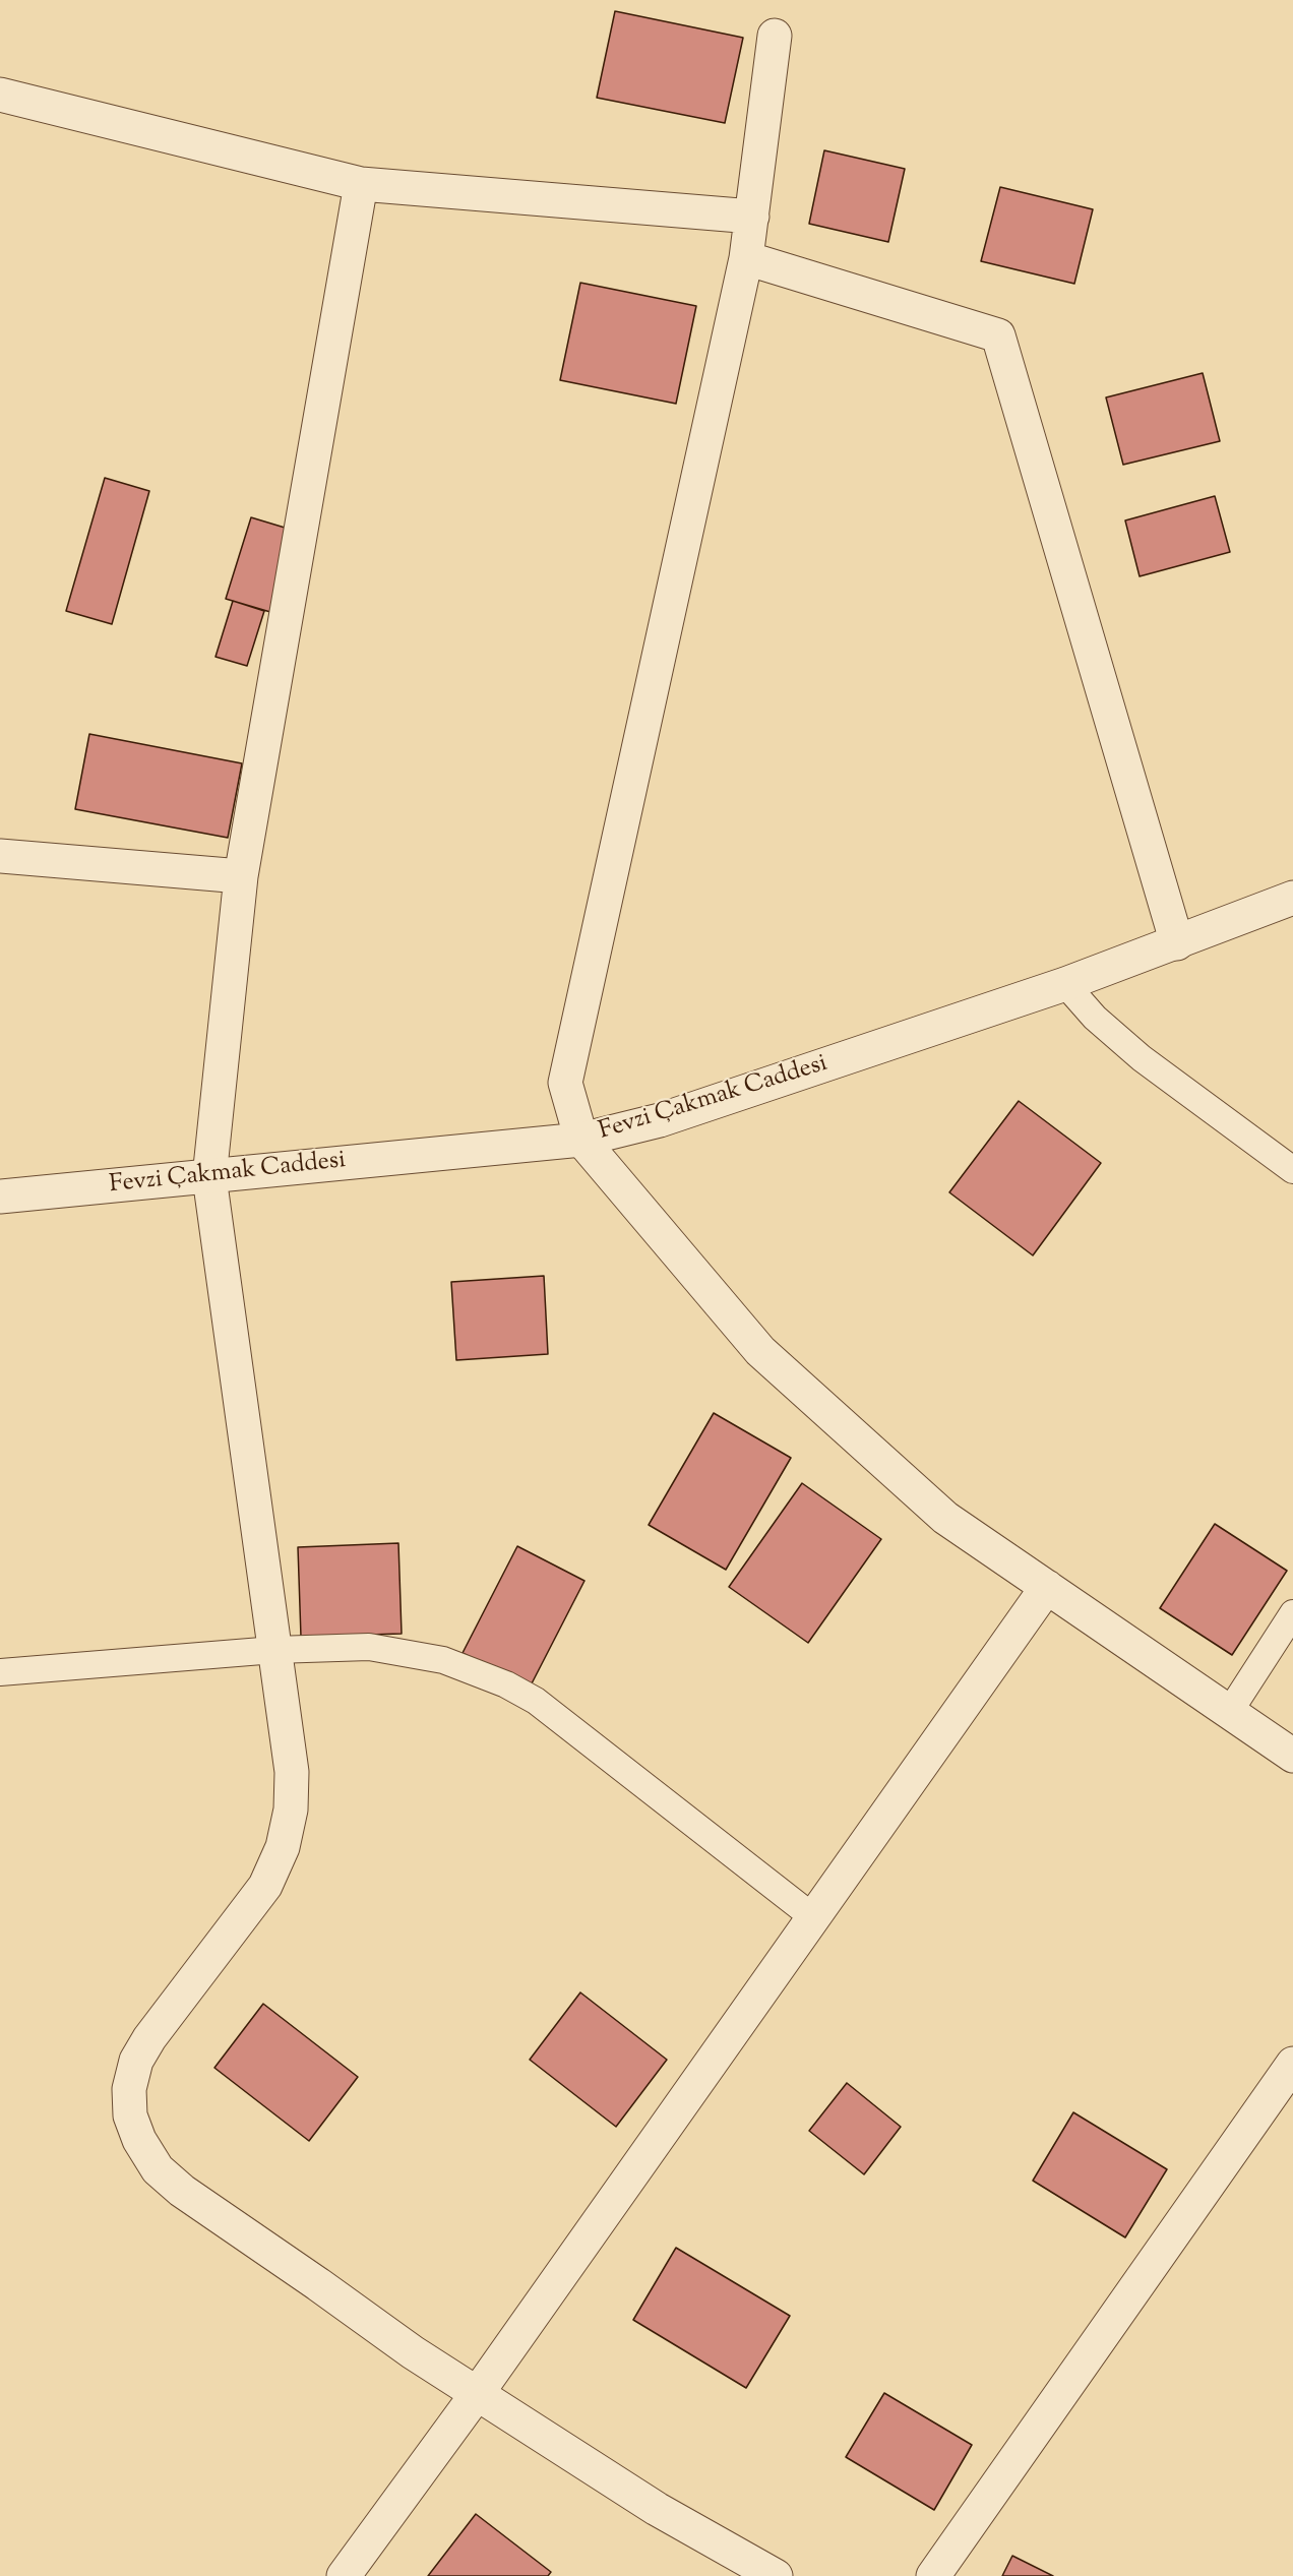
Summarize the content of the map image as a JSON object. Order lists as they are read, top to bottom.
{
  "streets": {
    "street": ["Fevzi Çakmak Caddesi"]
  }
}
